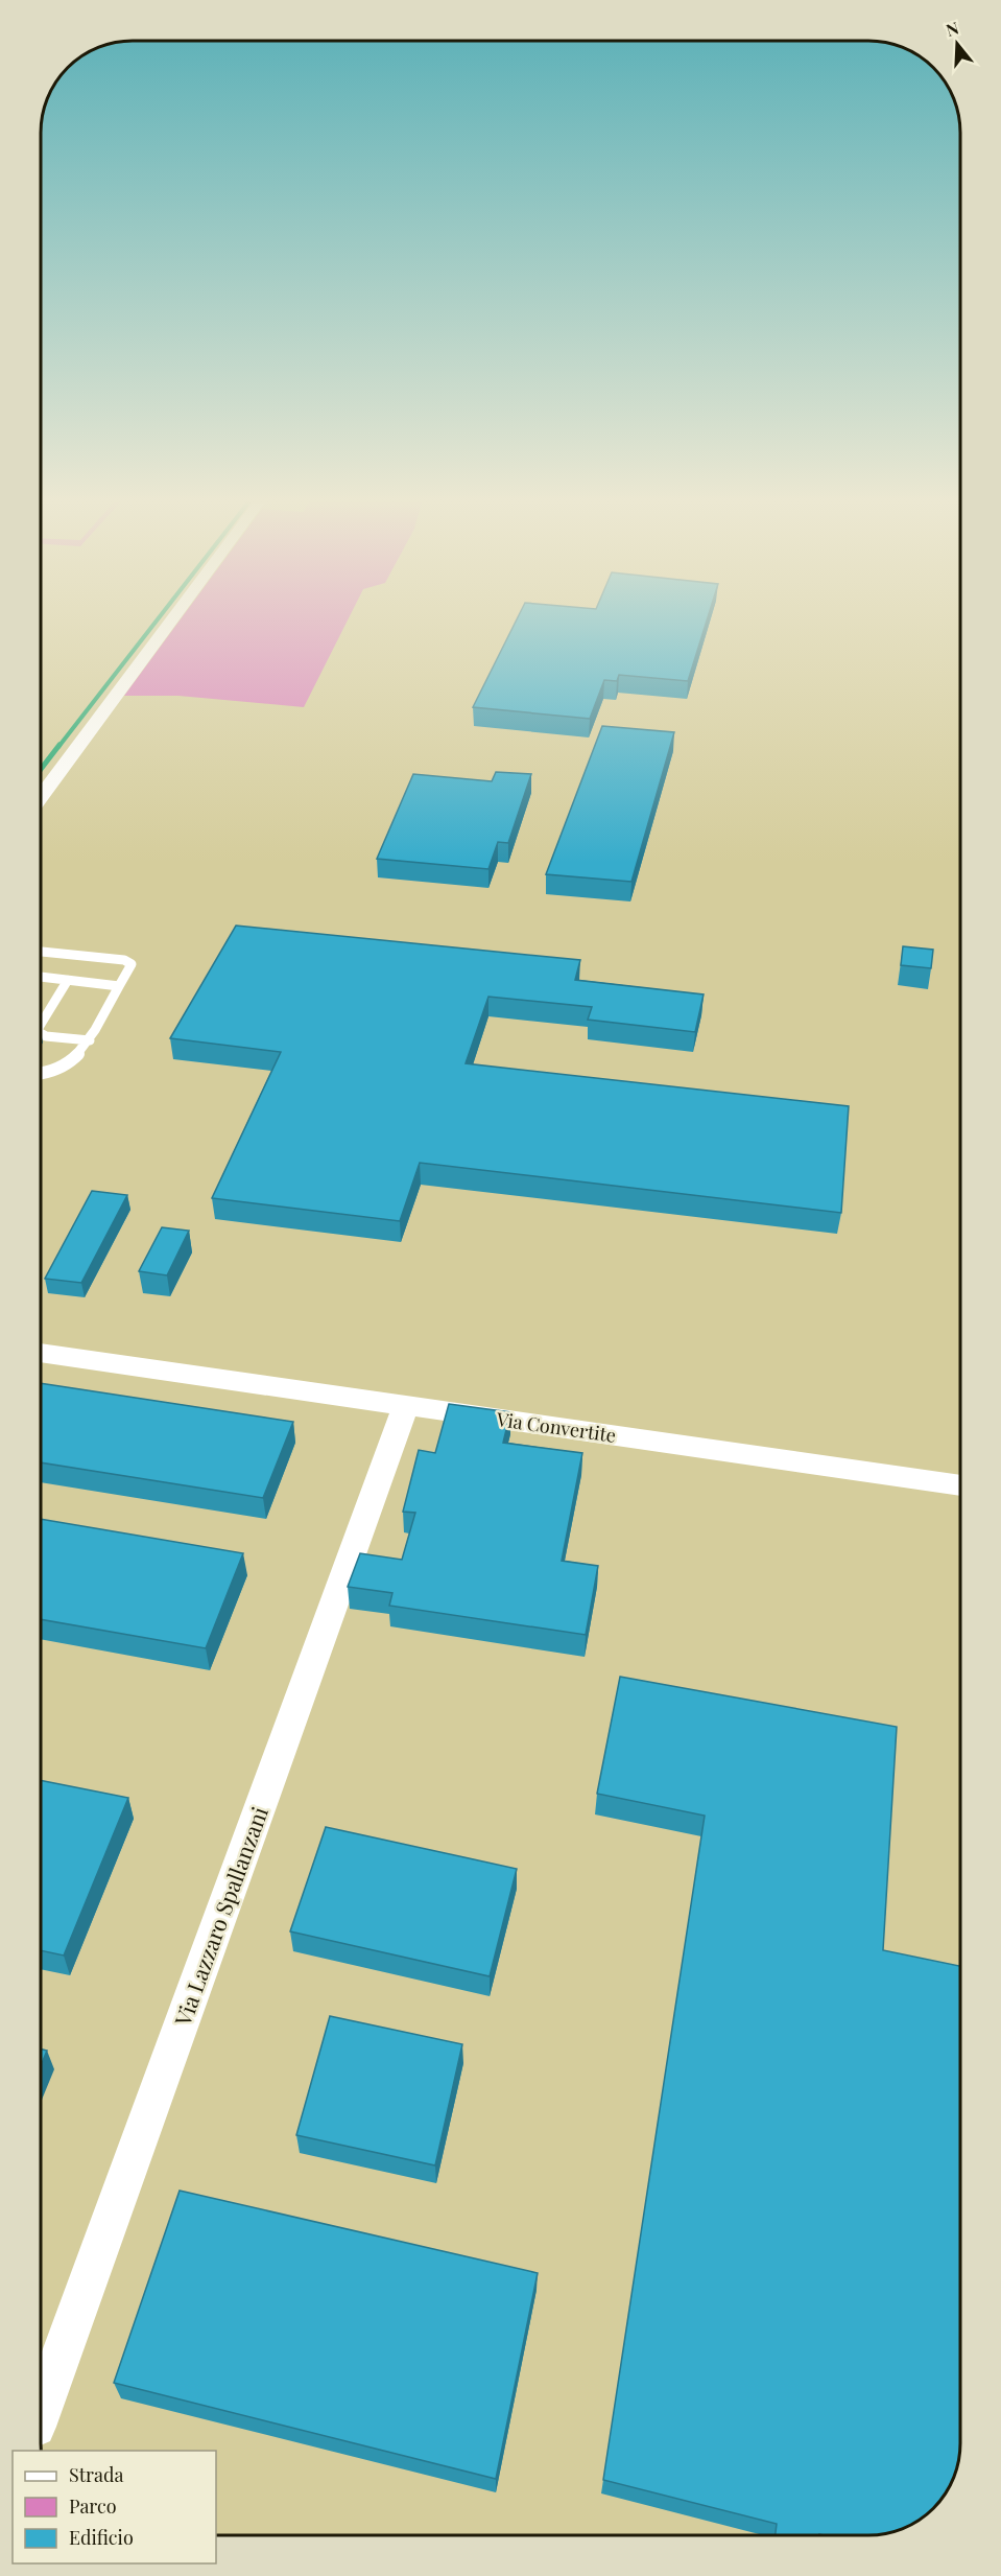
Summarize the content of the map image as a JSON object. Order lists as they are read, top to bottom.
{
  "streets": {
    "street": ["Via Convertite", "Via Lazzaro Spallanzani"]
  },
  "crossings": [
    ["Via Convertite", "Via Lazzaro Spallanzani"]
  ],
  "legend": ["Strada", "Parco", "Edificio"],
  "north": "top"
}
